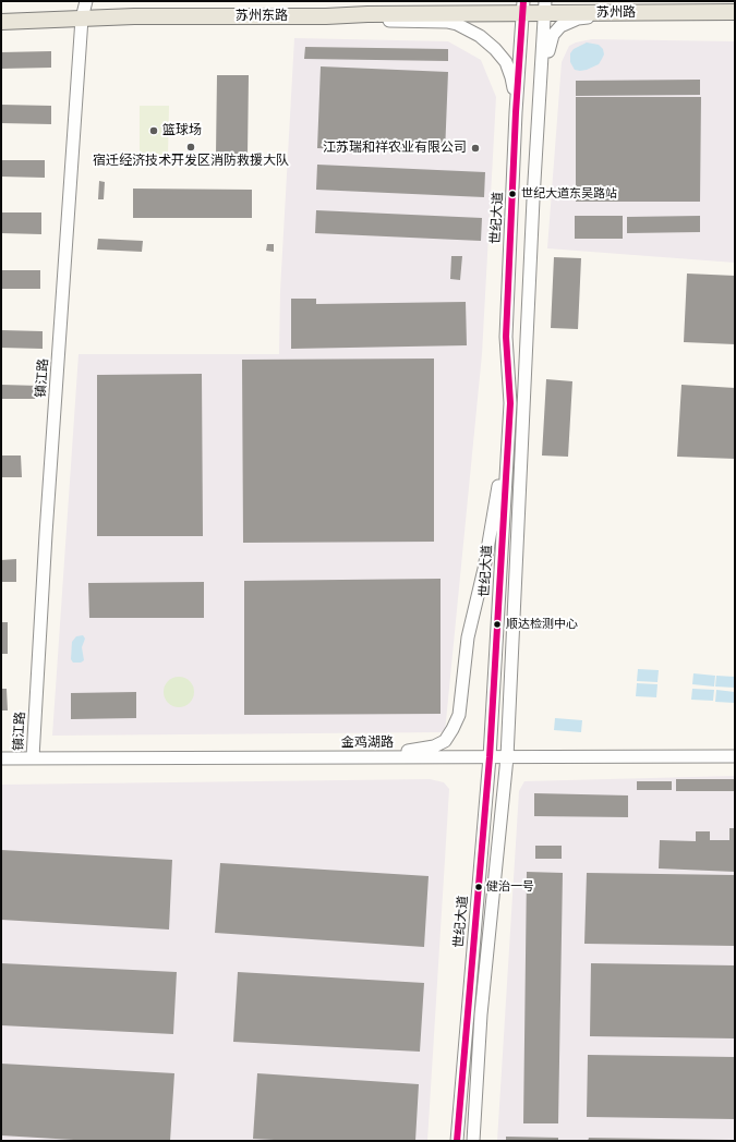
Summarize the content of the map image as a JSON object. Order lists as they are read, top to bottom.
{
  "streets": {
    "main road": ["苏州路", "苏州东路"],
    "street": ["世纪大道", "镇江路", "金鸡湖路"]
  },
  "crossings": [
    ["苏州路", "苏州东路"],
    ["苏州路", "世纪大道"],
    ["苏州东路", "世纪大道"],
    ["苏州东路", "镇江路"],
    ["世纪大道", "金鸡湖路"],
    ["镇江路", "金鸡湖路"]
  ],
  "places": [
    "篮球场",
    "宿迁经济技术开发区消防救援大队",
    "江苏瑞和祥农业有限公司",
    "世纪大道东吴路站",
    "顺达检测中心",
    "健治一号"
  ]
}
